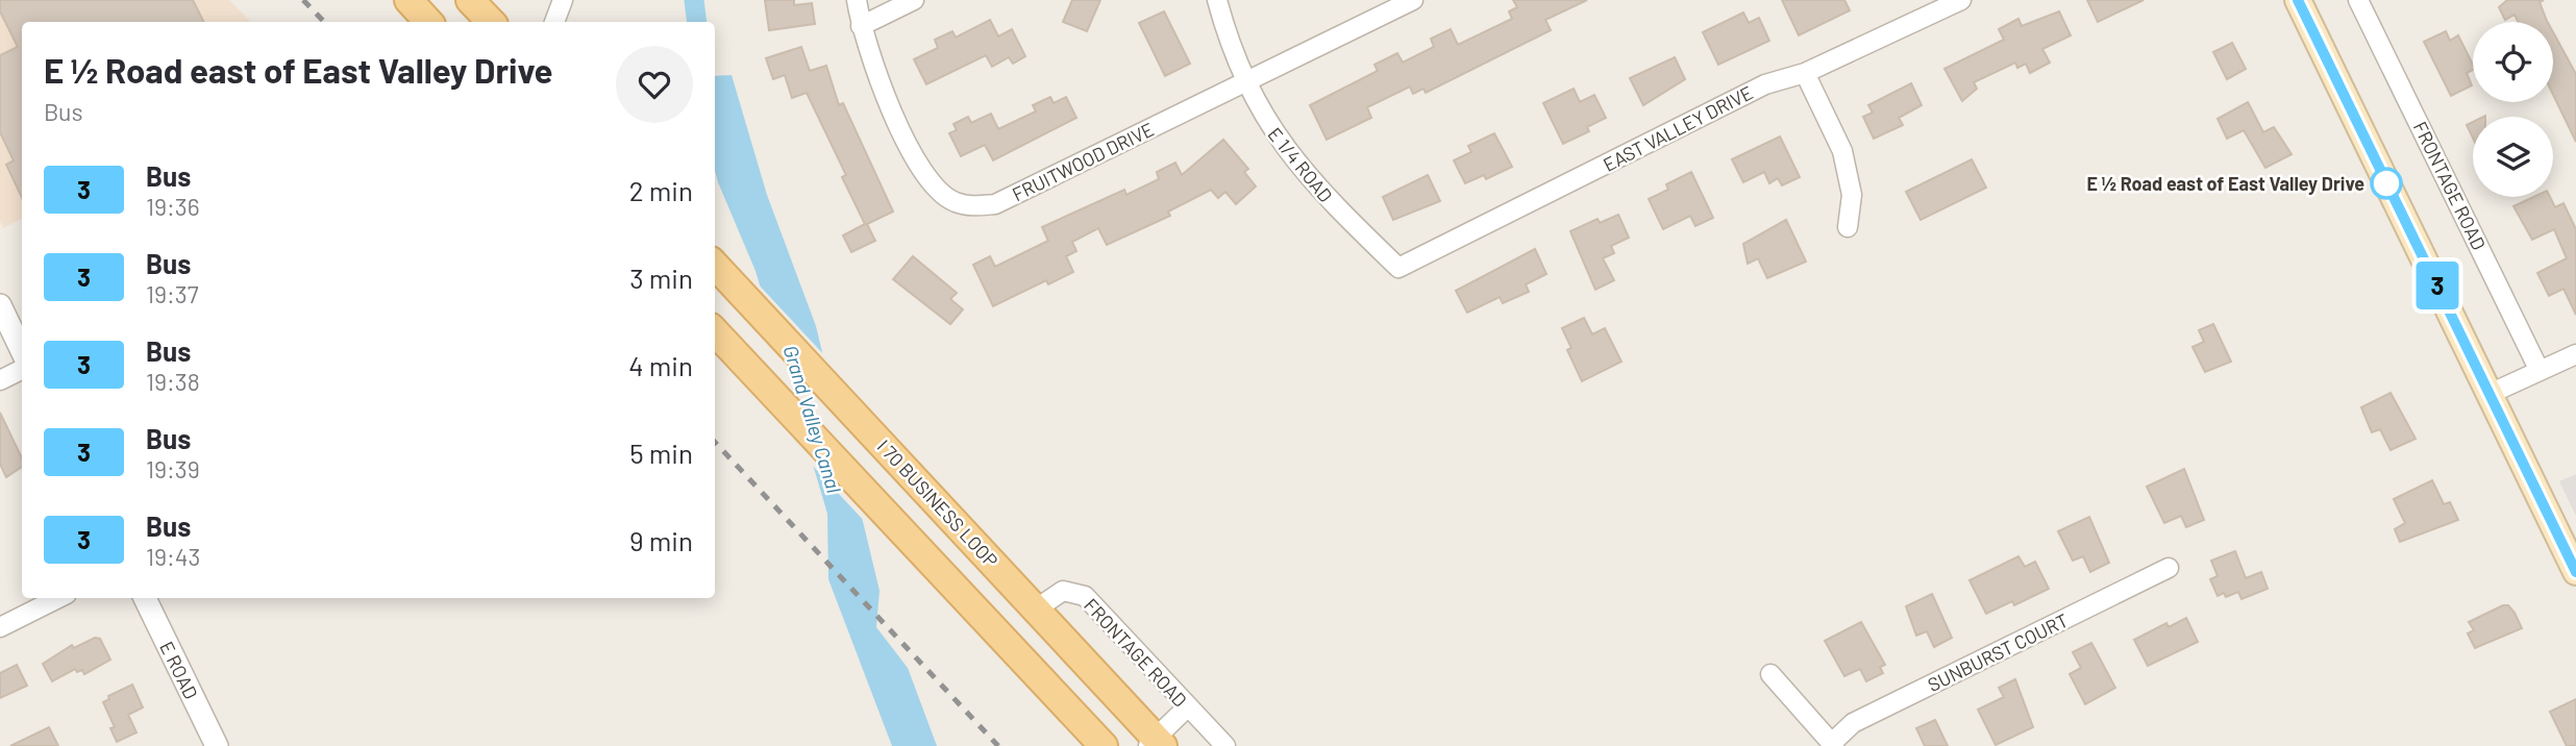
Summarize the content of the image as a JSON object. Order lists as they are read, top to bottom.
{
  "streets": {
    "main road": ["I 70 BUSINESS LOOP"],
    "street": [
      "EAST VALLEY DRIVE",
      "FRUITWOOD DRIVE",
      "E 1/4 ROAD",
      "FRONTAGE ROAD",
      "SUNBURST COURT",
      "E ROAD"
    ]
  },
  "crossings": [
    ["EAST VALLEY DRIVE", "E 1/4 ROAD"],
    ["FRUITWOOD DRIVE", "E 1/4 ROAD"],
    ["FRONTAGE ROAD", "I 70 BUSINESS LOOP"]
  ],
  "water": ["Grand Valley Canal"],
  "places": ["E ½ Road east of East Valley Drive"],
  "lines": ["bus line 3"],
  "page": {
    "on_map": "3",
    "heading": ["E ½ Road east of East Valley Drive", "Bus"],
    "list": [
      {
        "mark": "3",
        "name": "Bus",
        "note": "19:36",
        "value": "2 min"
      },
      {
        "mark": "3",
        "name": "Bus",
        "note": "19:37",
        "value": "3 min"
      },
      {
        "mark": "3",
        "name": "Bus",
        "note": "19:38",
        "value": "4 min"
      },
      {
        "mark": "3",
        "name": "Bus",
        "note": "19:39",
        "value": "5 min"
      },
      {
        "mark": "3",
        "name": "Bus",
        "note": "19:43",
        "value": "9 min"
      }
    ]
  }
}
